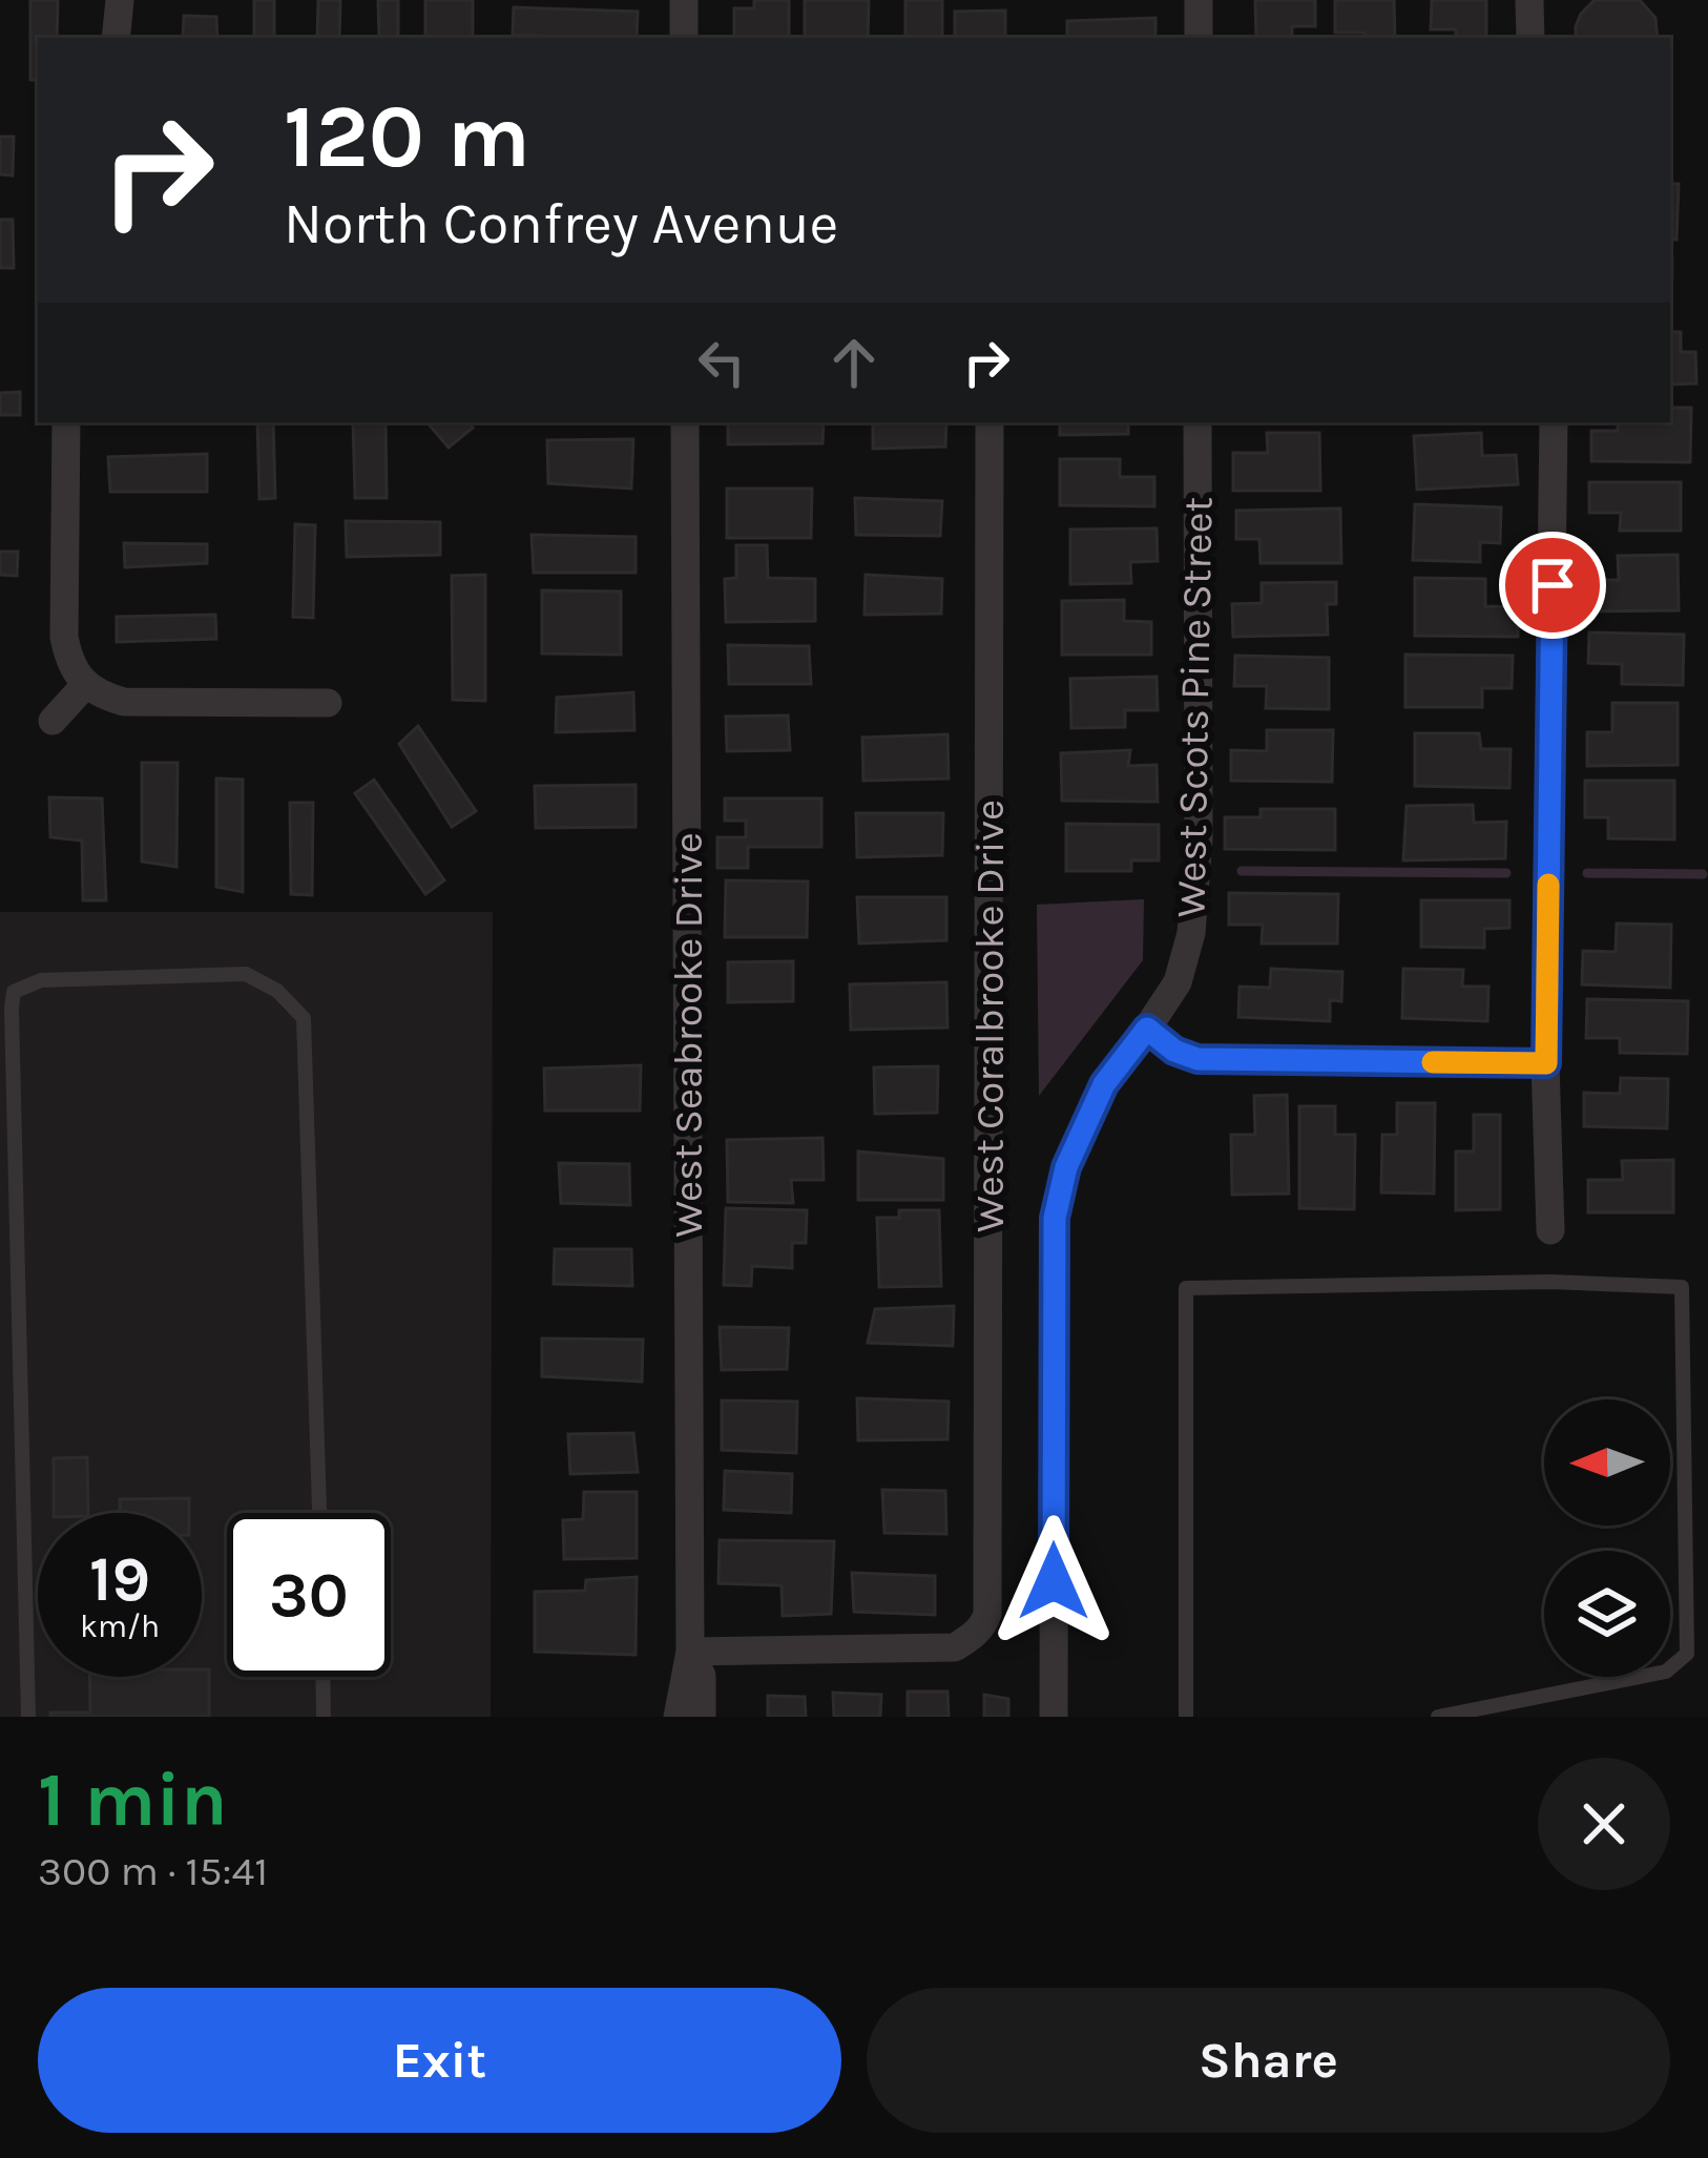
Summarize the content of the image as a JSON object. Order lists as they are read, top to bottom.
{
  "streets": {
    "street": ["West Scots Pine Street", "West Coralbrooke Drive", "West Seabrooke Drive"]
  },
  "crossings": [
    ["West Coralbrooke Drive", "West Seabrooke Drive"]
  ],
  "north": "left",
  "page": {
    "turn": ["120 m", "North Confrey Avenue"],
    "speed": "19 km/h",
    "limit": "30",
    "heading": ["1 min", "300 m · 15:41"],
    "buttons": ["Exit", "Share"]
  }
}
